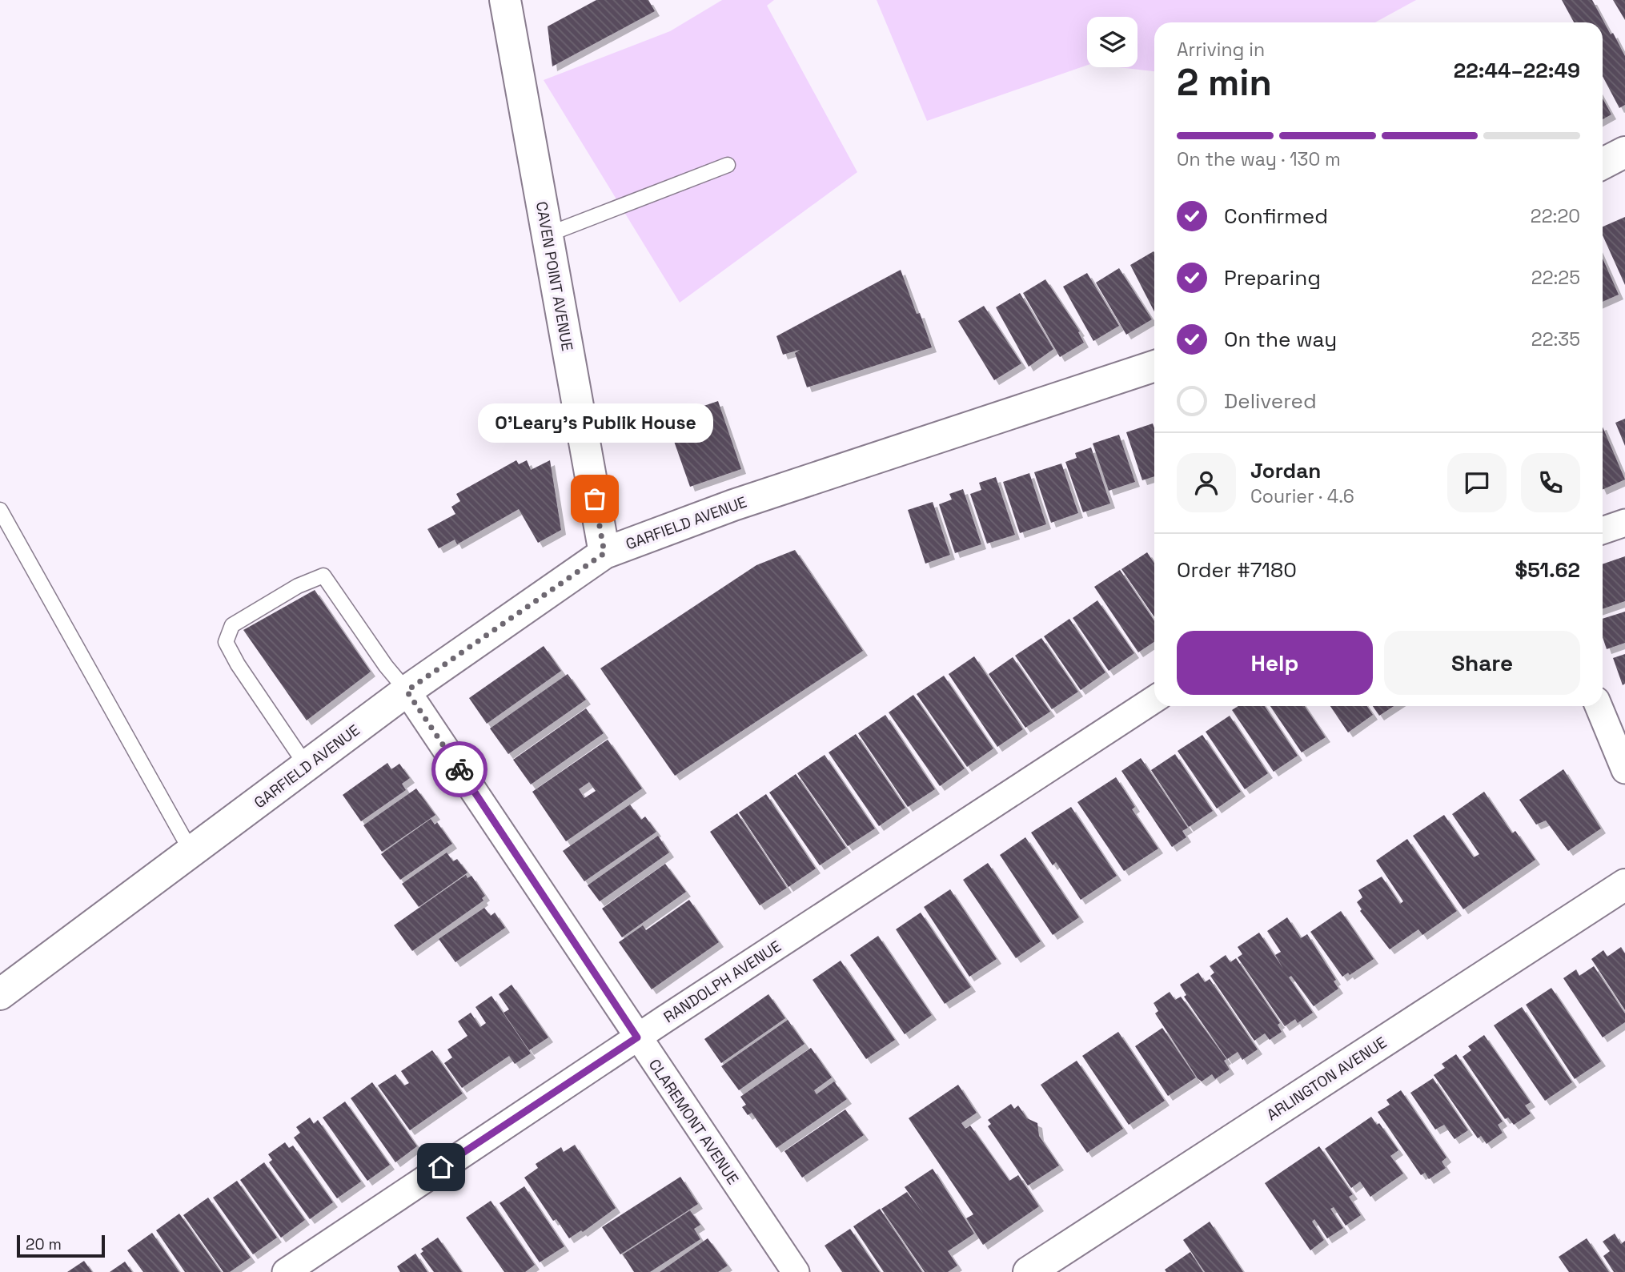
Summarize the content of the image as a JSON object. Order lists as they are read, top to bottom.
{
  "streets": {
    "main road": ["CAVEN POINT AVENUE", "GARFIELD AVENUE", "ARLINGTON AVENUE"],
    "street": ["RANDOLPH AVENUE", "CLAREMONT AVENUE"]
  },
  "crossings": [
    ["CAVEN POINT AVENUE", "GARFIELD AVENUE"],
    ["GARFIELD AVENUE", "CLAREMONT AVENUE"],
    ["RANDOLPH AVENUE", "CLAREMONT AVENUE"]
  ],
  "places": ["O'Leary's Publik House"],
  "scale_bar": "20 m",
  "page": {
    "heading": ["2 min", "Arriving in", "22:44–22:49"],
    "panel": [
      "Jordan",
      "Courier · 4.6",
      "Order #7180",
      "$51.62"
    ],
    "bar": "On the way · 130 m",
    "list": [
      ["Confirmed", "22:20"],
      ["Preparing", "22:25"],
      ["On the way", "22:35"],
      "Delivered"
    ],
    "bubble": "O'Leary's Publik House",
    "buttons": ["Help", "Share"],
    "scale": "20 m"
  }
}
